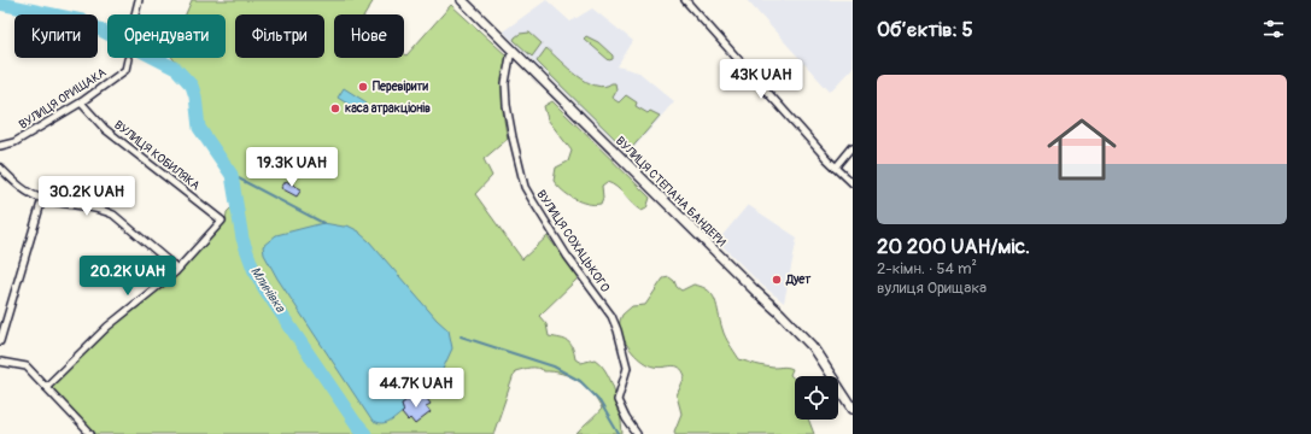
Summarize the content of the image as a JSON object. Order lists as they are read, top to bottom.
{
  "streets": {
    "main road": ["ВУЛИЦЯ СТЕПАНА БАНДЕРИ"],
    "street": ["ВУЛИЦЯ ОРИЩАКА", "ВУЛИЦЯ КОБИЛЯКА", "ВУЛИЦЯ СОХАЦЬКОГО"]
  },
  "crossings": [
    ["ВУЛИЦЯ ОРИЩАКА", "ВУЛИЦЯ КОБИЛЯКА"],
    ["ВУЛИЦЯ СТЕПАНА БАНДЕРИ", "ВУЛИЦЯ СОХАЦЬКОГО"]
  ],
  "water": ["Млинівка"],
  "places": ["Перевірити", "каса атракціонів", "Дует"],
  "page": {
    "heading": "Об’єктів: 5",
    "chip": [
      "Купити",
      "Орендувати",
      "Фільтри",
      "Нове"
    ],
    "list": [
      {
        "name": "20 200 UAH/міс.",
        "note": "2-кімн. · 54 m² · вулиця Орищака"
      }
    ],
    "price": [
      "43K UAH",
      "19.3K UAH",
      "30.2K UAH",
      "20.2K UAH",
      "44.7K UAH"
    ]
  }
}
